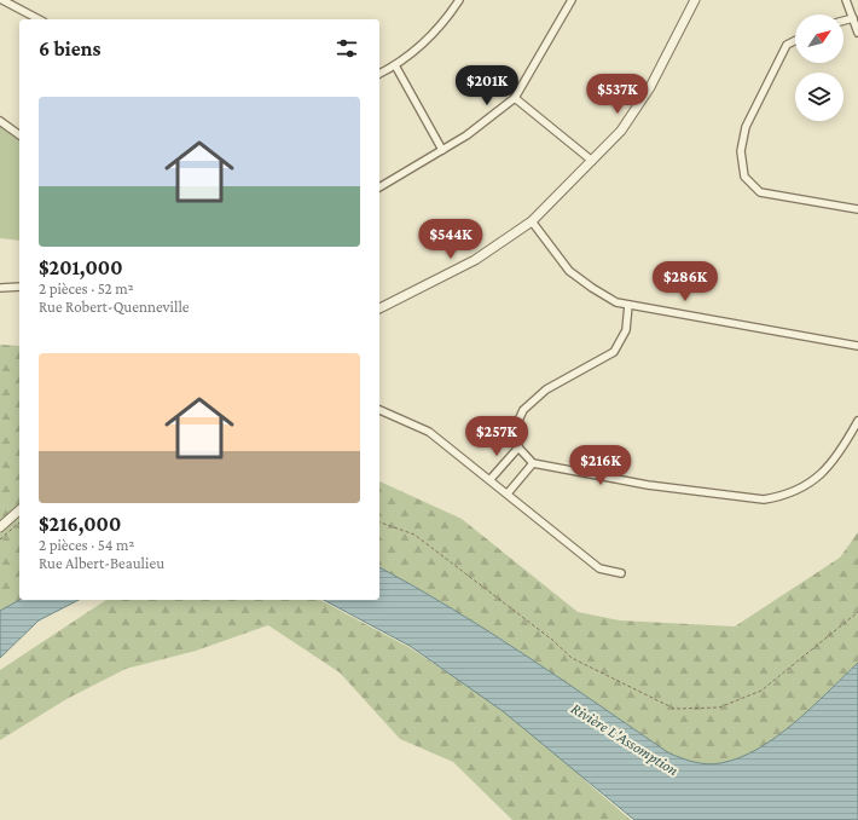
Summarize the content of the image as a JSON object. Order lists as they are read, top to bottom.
{
  "water": ["Rivière L'Assomption"],
  "north": "top right",
  "page": {
    "heading": "6 biens",
    "price": [
      "$201K",
      "$537K",
      "$544K",
      "$286K",
      "$257K",
      "$216K"
    ],
    "list": [
      {
        "name": "$201,000",
        "note": "2 pièces · 52 m² · Rue Robert-Quenneville"
      },
      {
        "name": "$216,000",
        "note": "2 pièces · 54 m² · Rue Albert-Beaulieu"
      }
    ]
  }
}
